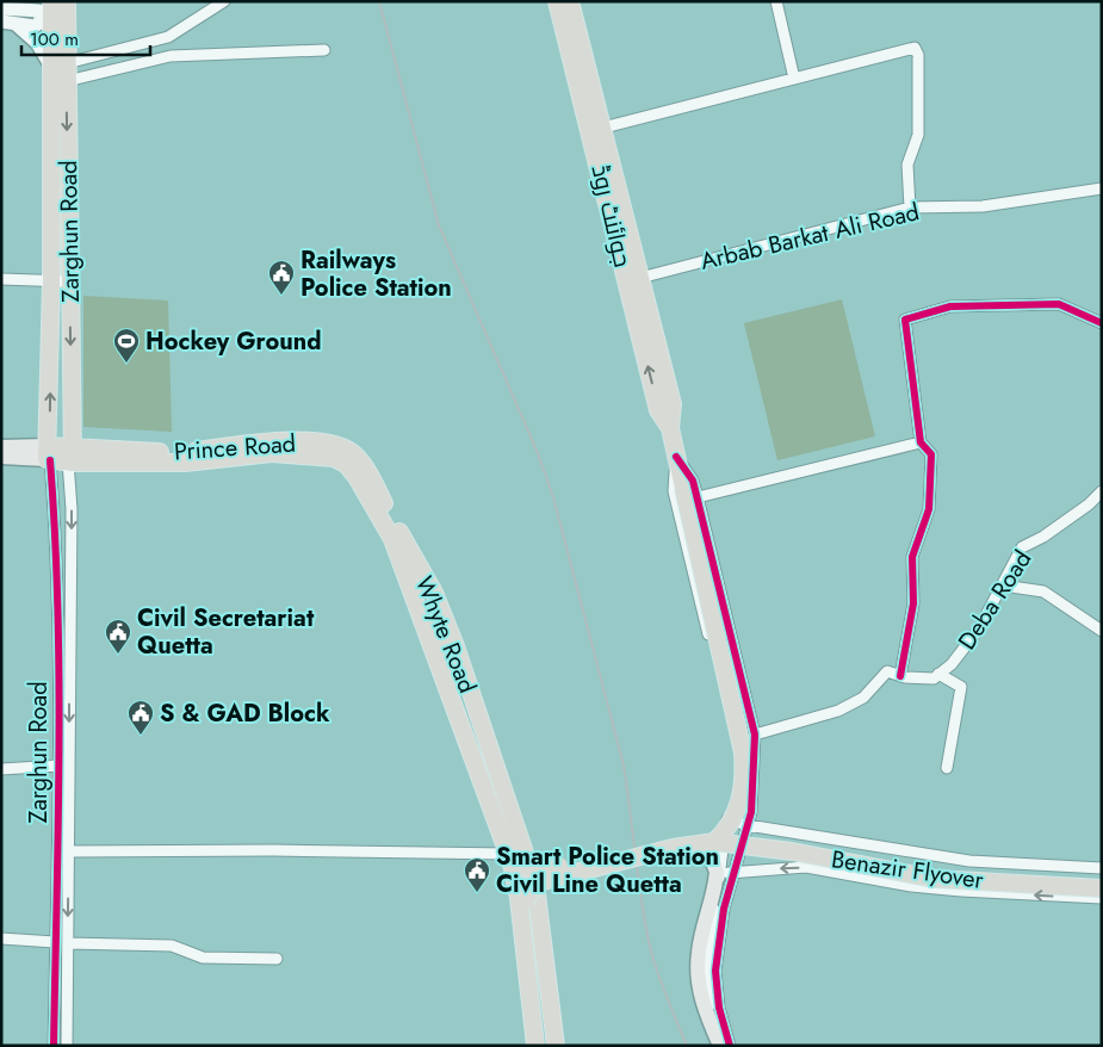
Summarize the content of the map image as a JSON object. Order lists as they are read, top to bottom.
{
  "streets": {
    "main road": [
      "جوائنٹ روڈ",
      "Zarghun Road",
      "Prince Road",
      "Whyte Road",
      "Benazir Flyover"
    ],
    "street": ["Arbab Barkat Ali Road", "Deba Road"]
  },
  "crossings": [
    ["جوائنٹ روڈ", "Arbab Barkat Ali Road"],
    ["جوائنٹ روڈ", "Benazir Flyover"],
    ["Zarghun Road", "Prince Road"],
    ["Prince Road", "Whyte Road"],
    ["Whyte Road", "Benazir Flyover"]
  ],
  "places": {
    "public building": [
      "Railways Police Station",
      "Civil Secretariat Quetta",
      "S & GAD Block",
      "Smart Police Station Civil Line Quetta"
    ],
    "sports": ["Hockey Ground"]
  },
  "scale_bar": "100 m"
}
